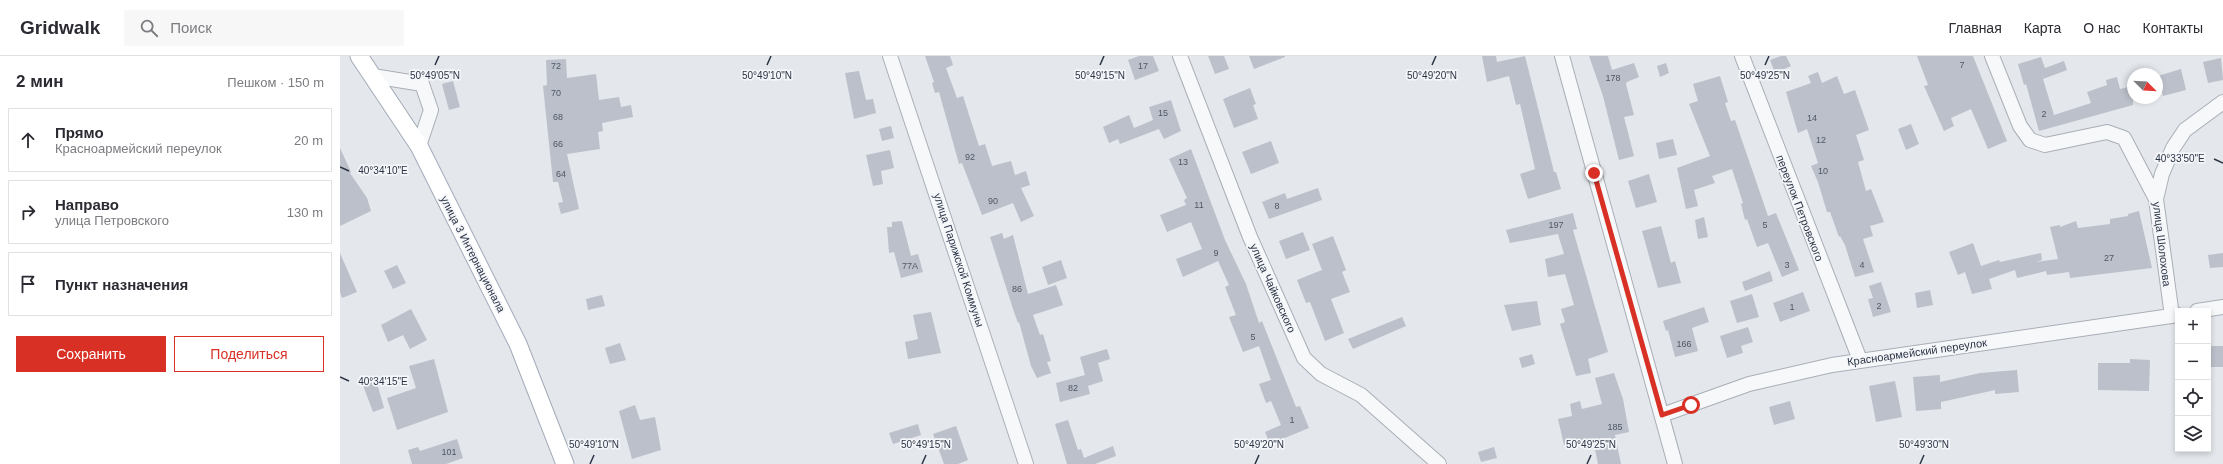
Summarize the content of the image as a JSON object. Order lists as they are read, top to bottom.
{
  "streets": {
    "main road": ["улица 3 Интернационала"],
    "street": [
      "переулок Петровского",
      "улица Шолохова",
      "улица Парижской Коммуны",
      "улица Чайковского",
      "Красноармейский переулок"
    ]
  },
  "crossings": [
    ["переулок Петровского", "Красноармейский переулок"],
    ["улица Шолохова", "Красноармейский переулок"]
  ],
  "house_numbers": [
    "7",
    "72",
    "17",
    "178",
    "70",
    "15",
    "2",
    "68",
    "14",
    "12",
    "66",
    "92",
    "13",
    "10",
    "64",
    "90",
    "11",
    "8",
    "197",
    "5",
    "9",
    "27",
    "3",
    "4",
    "77А",
    "86",
    "2",
    "1",
    "5",
    "166",
    "82",
    "1",
    "185",
    "101"
  ],
  "north": "bottom right",
  "page": {
    "header": "Gridwalk",
    "search": "Поиск",
    "nav": [
      "Главная",
      "Карта",
      "О нас",
      "Контакты"
    ],
    "heading": ["2 мин", "Пешком · 150 m"],
    "list": [
      ["Прямо", "Красноармейский переулок", "20 m"],
      ["Направо", "улица Петровского", "130 m"],
      "Пункт назначения"
    ],
    "map_buttons": ["+", "−"],
    "buttons": ["Сохранить", "Поделиться"]
  },
  "coordinates": [
    "50°49'05\"N",
    "50°49'10\"N",
    "50°49'15\"N",
    "50°49'20\"N",
    "50°49'25\"N",
    "40°33'50\"E",
    "40°34'10\"E",
    "40°34'15\"E",
    "50°49'30\"N"
  ]
}
